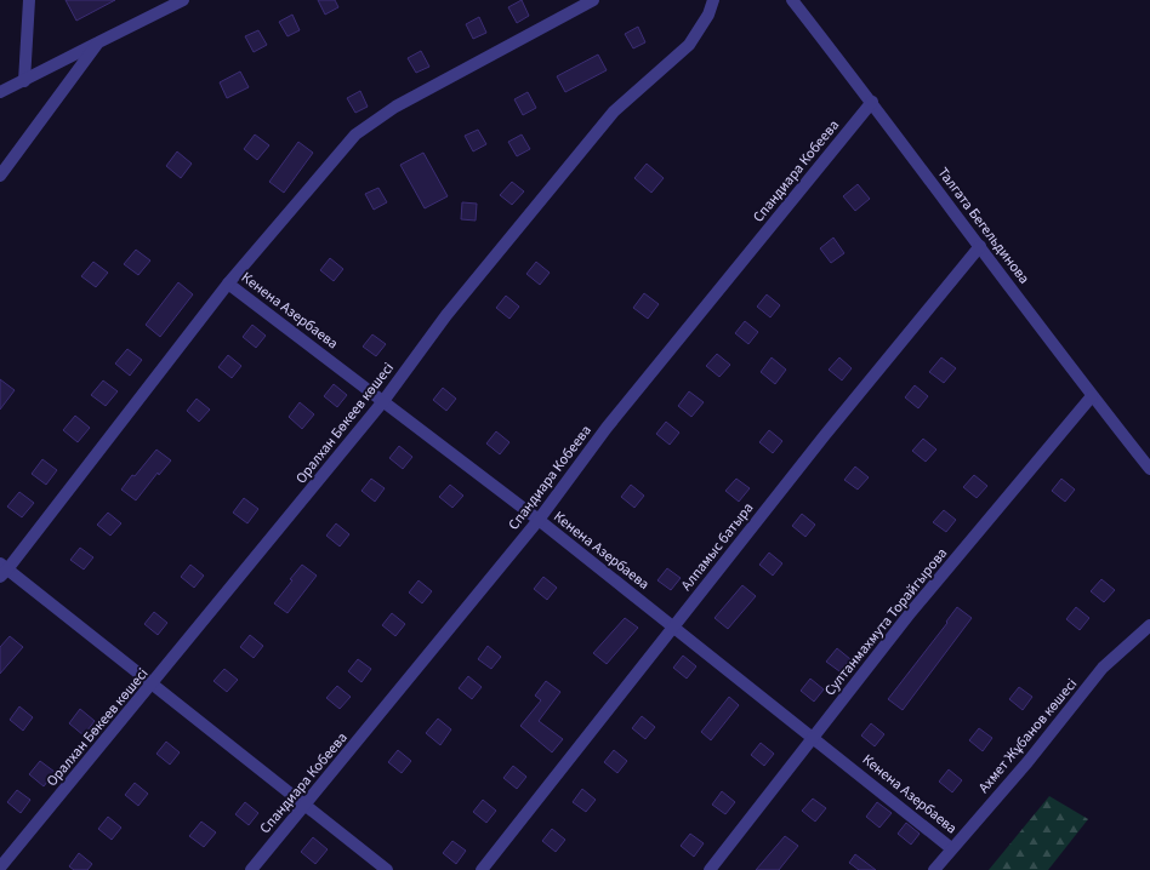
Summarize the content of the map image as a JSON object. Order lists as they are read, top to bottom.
{
  "streets": {
    "street": [
      "Спандиара Кобеева",
      "Талгата Бегельдинова",
      "Кенена Азербаева",
      "Оралхан Бөкеев көшесі",
      "Алпамыс батыра",
      "Султанмахмута Торайгырова",
      "Ахмет Жұбанов көшесі"
    ]
  },
  "crossings": [
    ["Спандиара Кобеева", "Талгата Бегельдинова"],
    ["Спандиара Кобеева", "Кенена Азербаева"],
    ["Талгата Бегельдинова", "Алпамыс батыра"],
    ["Талгата Бегельдинова", "Султанмахмута Торайгырова"],
    ["Кенена Азербаева", "Оралхан Бөкеев көшесі"],
    ["Кенена Азербаева", "Алпамыс батыра"],
    ["Кенена Азербаева", "Султанмахмута Торайгырова"],
    ["Кенена Азербаева", "Ахмет Жұбанов көшесі"]
  ]
}
